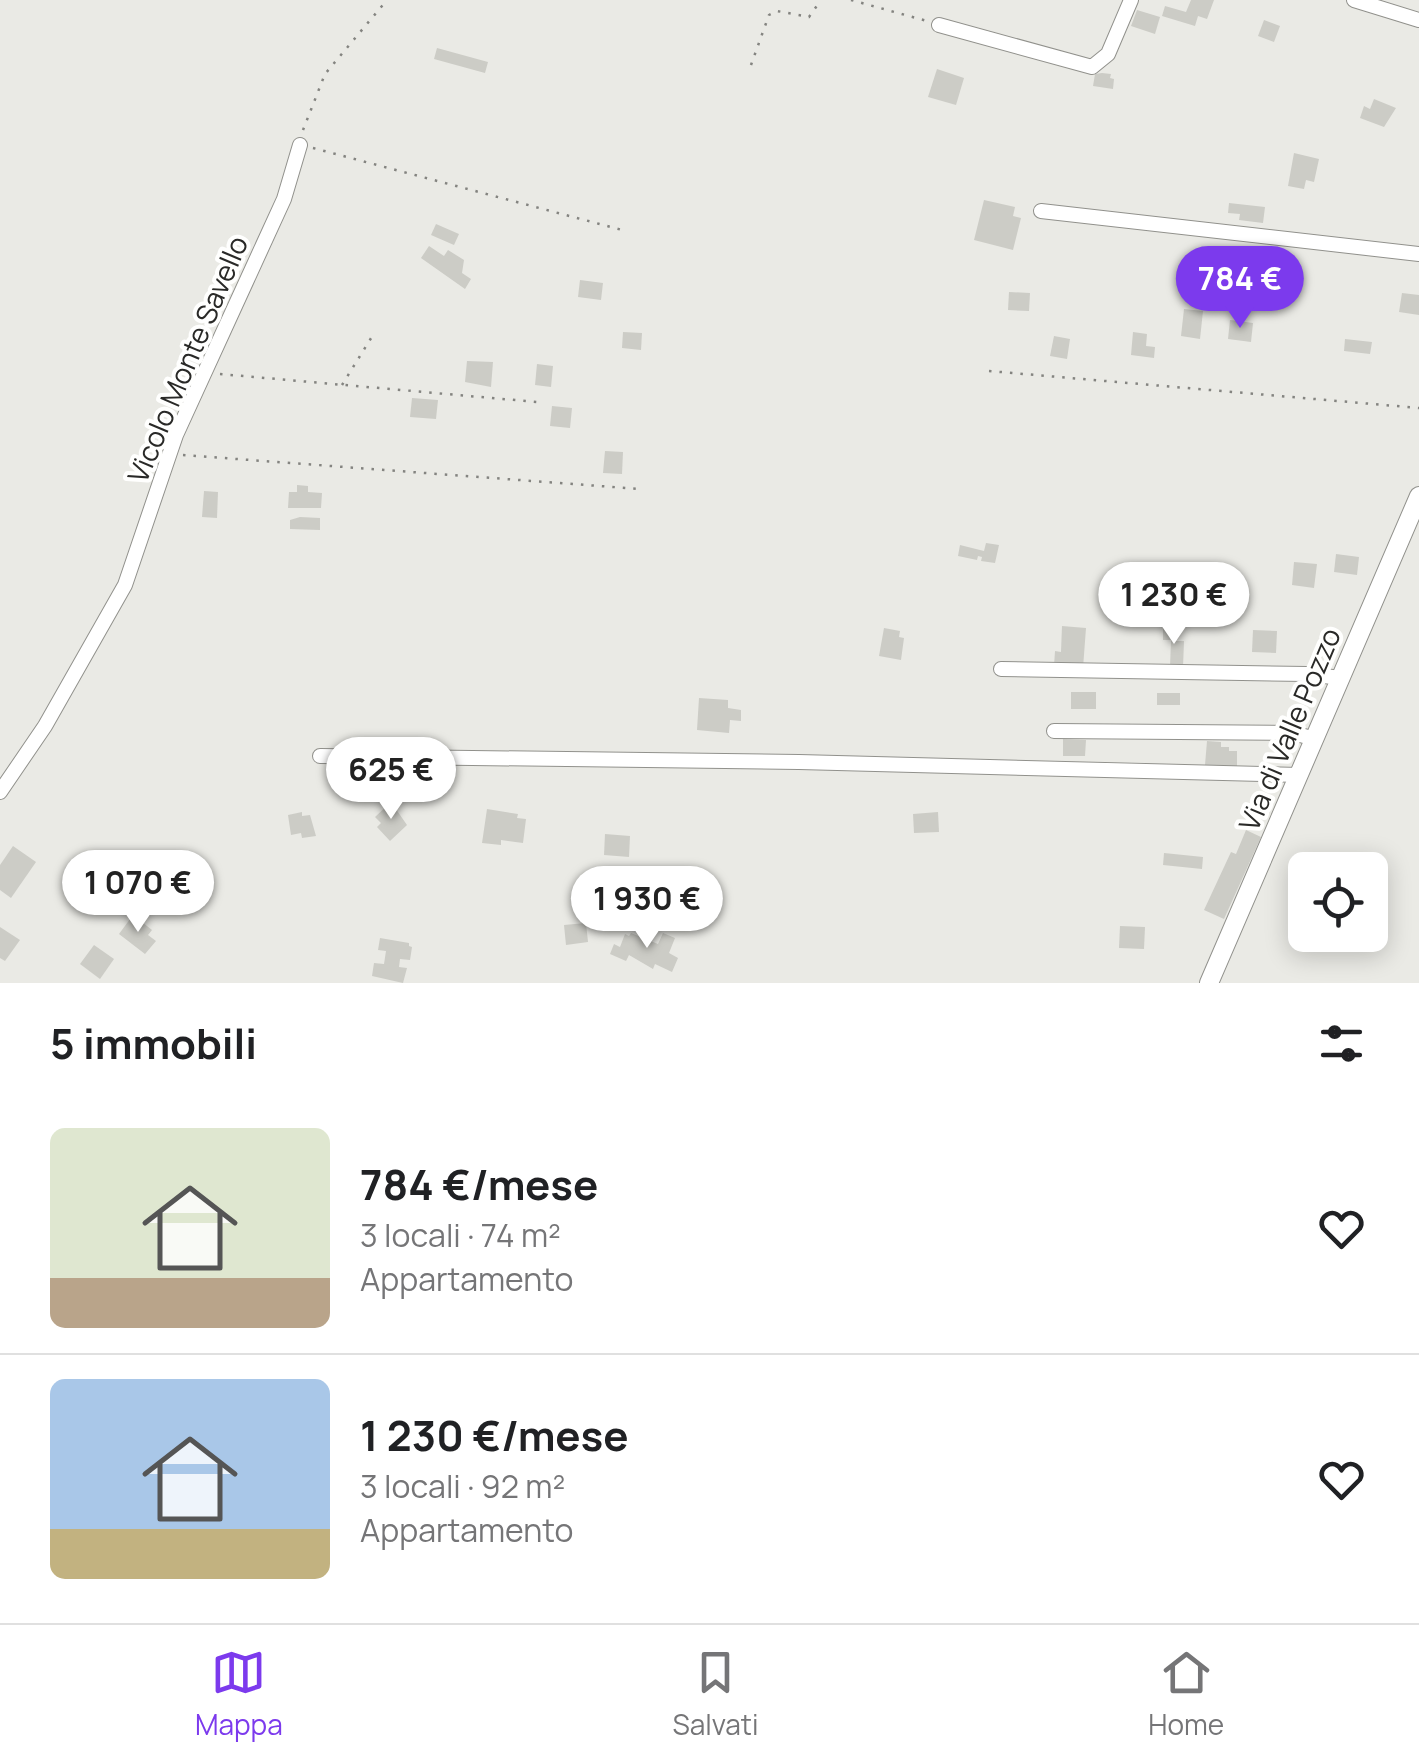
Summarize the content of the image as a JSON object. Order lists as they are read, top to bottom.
{
  "streets": {
    "street": ["Vicolo Monte Savello", "Via di Valle Pozzo"]
  },
  "page": {
    "price": [
      "784 €",
      "1 230 €",
      "625 €",
      "1 070 €",
      "1 930 €"
    ],
    "heading": "5 immobili",
    "list": [
      {
        "name": "784 €/mese",
        "note": "3 locali · 74 m² · Appartamento"
      },
      {
        "name": "1 230 €/mese",
        "note": "3 locali · 92 m² · Appartamento"
      }
    ],
    "tabs": ["Mappa", "Salvati", "Home"]
  }
}
